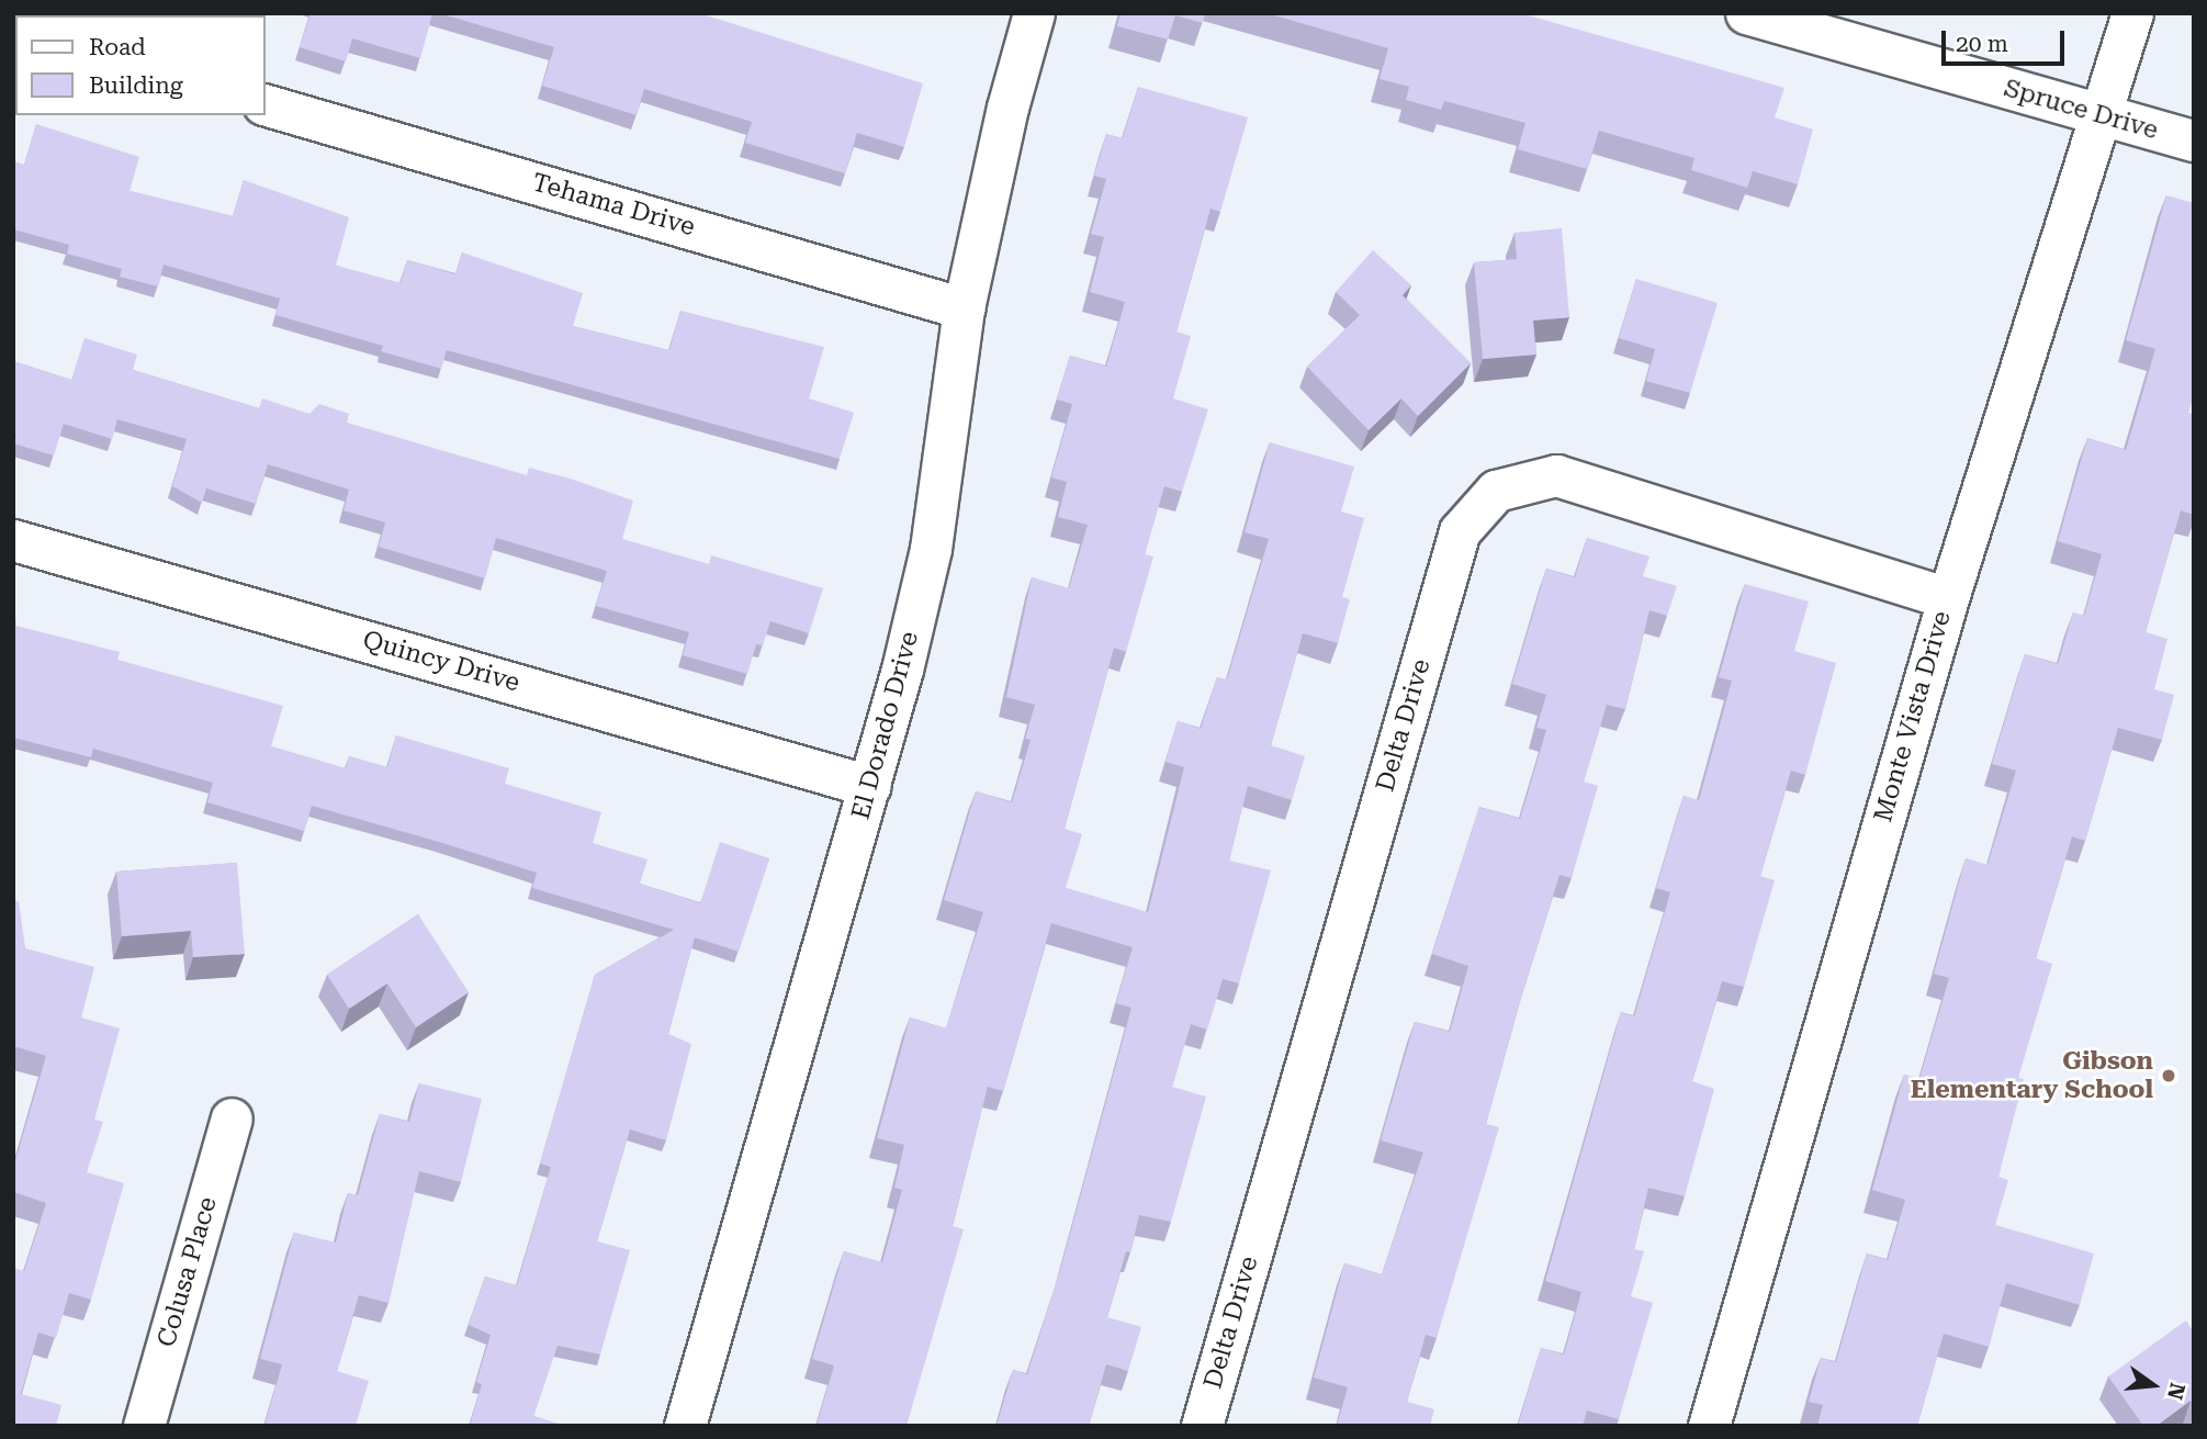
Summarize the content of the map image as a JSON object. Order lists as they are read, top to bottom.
{
  "streets": {
    "street": [
      "Spruce Drive",
      "Tehama Drive",
      "Quincy Drive",
      "Monte Vista Drive",
      "El Dorado Drive",
      "Delta Drive",
      "Colusa Place"
    ]
  },
  "crossings": [
    ["Spruce Drive", "Monte Vista Drive"],
    ["Tehama Drive", "El Dorado Drive"],
    ["Quincy Drive", "El Dorado Drive"],
    ["Monte Vista Drive", "Delta Drive"]
  ],
  "places": ["Gibson Elementary School"],
  "legend": ["Road", "Building"],
  "scale_bar": "20 m",
  "north": "right"
}
